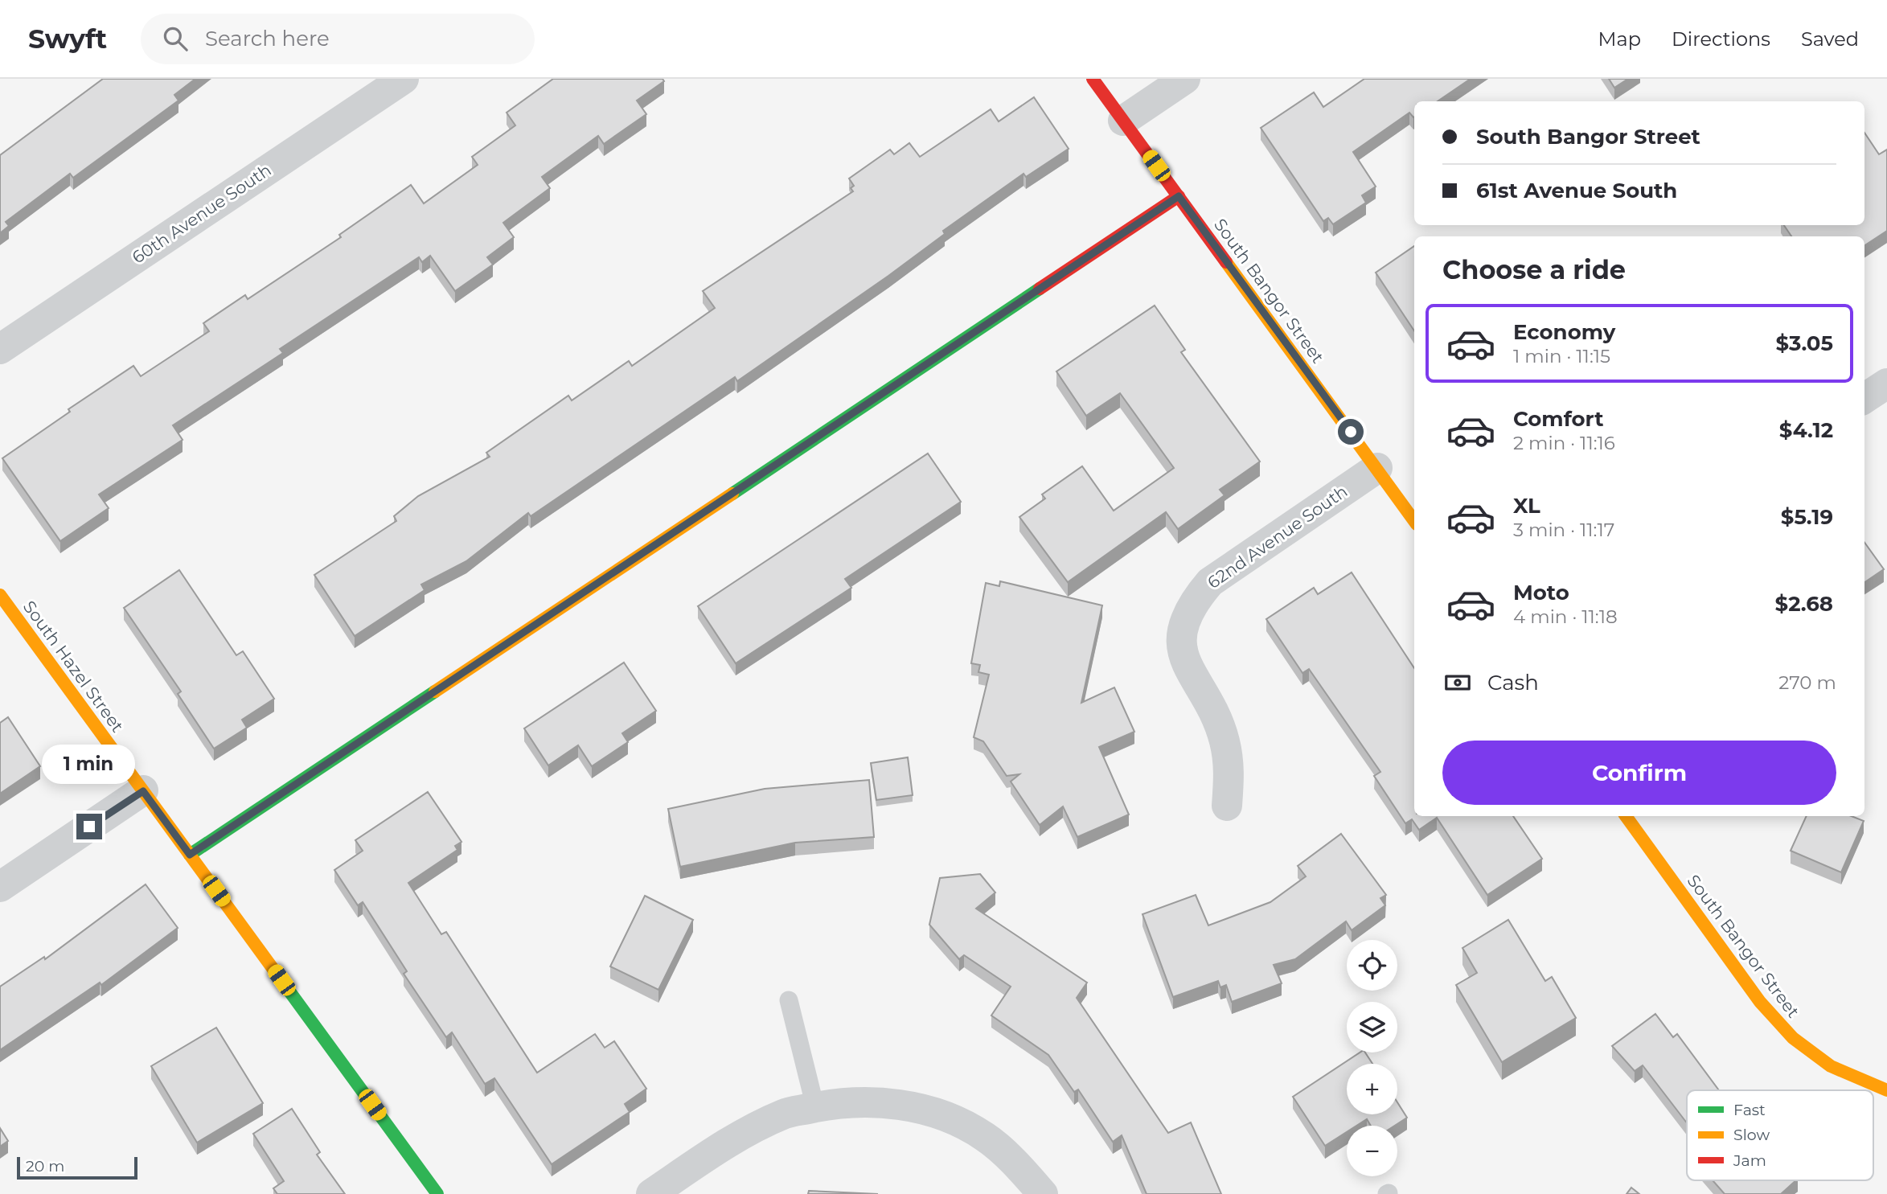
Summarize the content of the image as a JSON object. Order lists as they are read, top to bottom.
{
  "streets": {
    "street": [
      "60th Avenue South",
      "South Bangor Street",
      "62nd Avenue South",
      "South Hazel Street"
    ]
  },
  "crossings": [
    ["South Bangor Street", "62nd Avenue South"]
  ],
  "legend": ["Fast", "Slow", "Jam"],
  "scale_bar": "20 m",
  "page": {
    "header": "Swyft",
    "search": "Search here",
    "nav": ["Map", "Directions", "Saved"],
    "banner": ["South Bangor Street", "61st Avenue South"],
    "heading": "Choose a ride",
    "list": [
      {
        "name": "Economy",
        "note": "1 min · 11:15",
        "value": "$3.05"
      },
      {
        "name": "Comfort",
        "note": "2 min · 11:16",
        "value": "$4.12"
      },
      {
        "name": "XL",
        "note": "3 min · 11:17",
        "value": "$5.19"
      },
      {
        "name": "Moto",
        "note": "4 min · 11:18",
        "value": "$2.68"
      }
    ],
    "pay": ["Cash", "270 m"],
    "buttons": "Confirm",
    "bubble": "1 min",
    "map_buttons": ["+", "−"],
    "scale": "20 m"
  }
}
